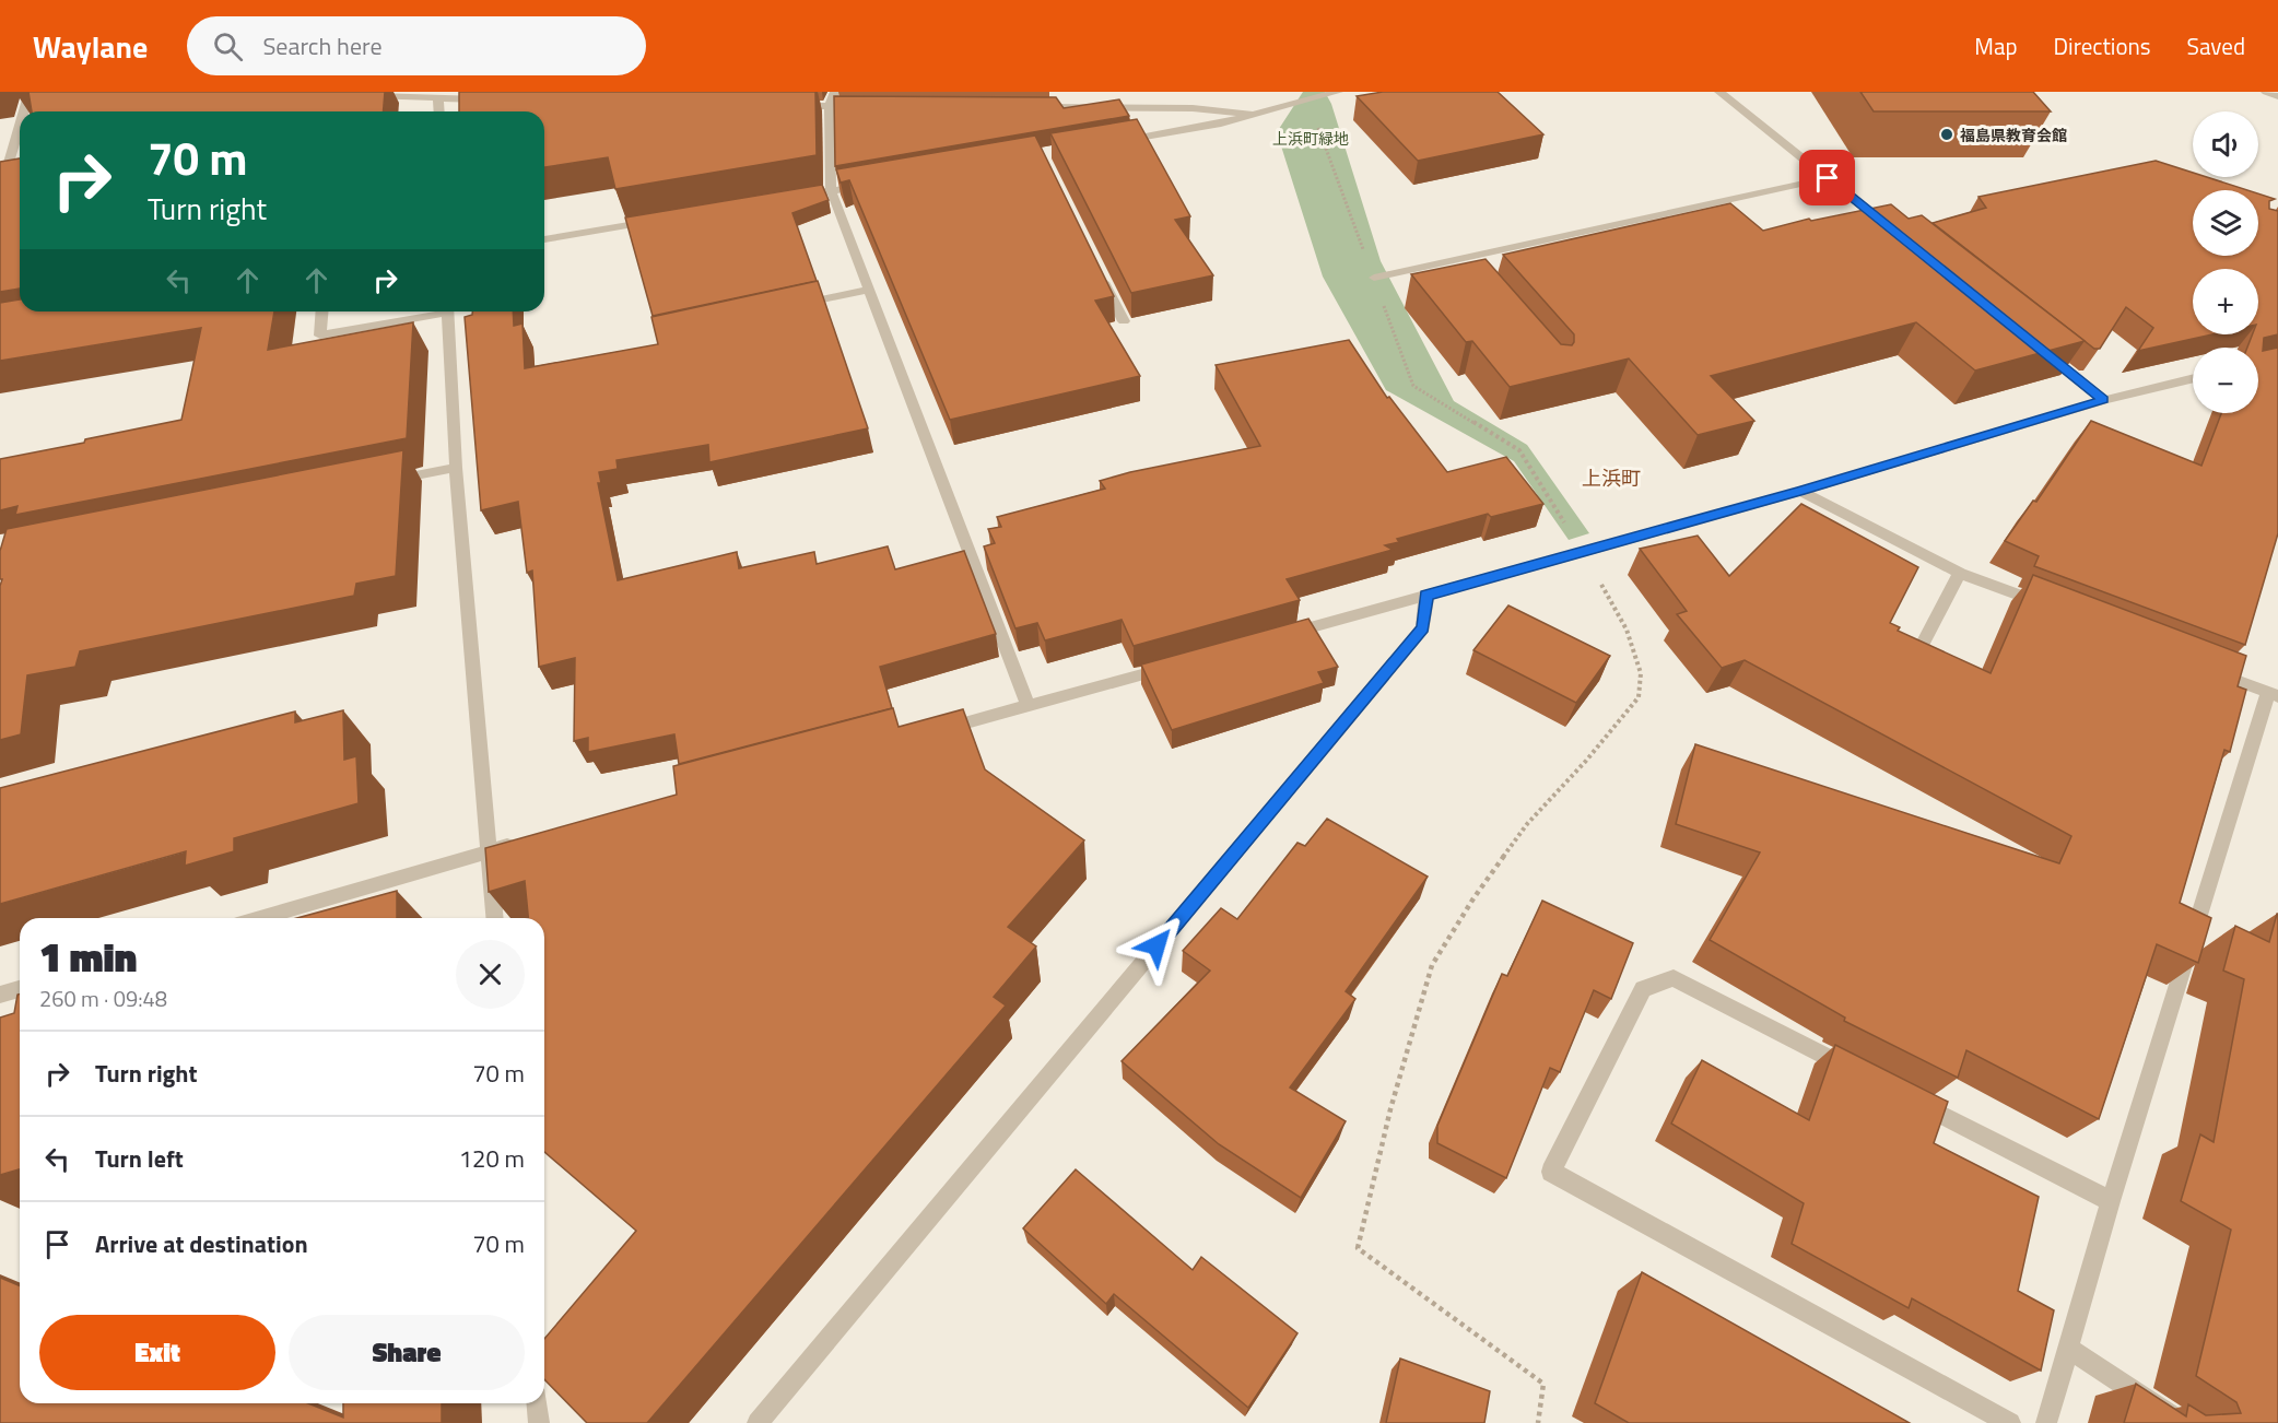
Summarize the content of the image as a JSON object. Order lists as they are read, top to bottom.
{
  "districts": ["上浜町"],
  "parks": ["上浜町緑地"],
  "places": ["福島県教育会館"],
  "page": {
    "header": "Waylane",
    "search": "Search here",
    "nav": ["Map", "Directions", "Saved"],
    "map_buttons": ["+", "−"],
    "turn": ["70 m", "Turn right"],
    "heading": ["1 min", "260 m · 09:48"],
    "list": [
      {
        "name": "Turn right",
        "value": "70 m"
      },
      {
        "name": "Turn left",
        "value": "120 m"
      },
      {
        "name": "Arrive at destination",
        "value": "70 m"
      }
    ],
    "buttons": ["Exit", "Share"]
  }
}
